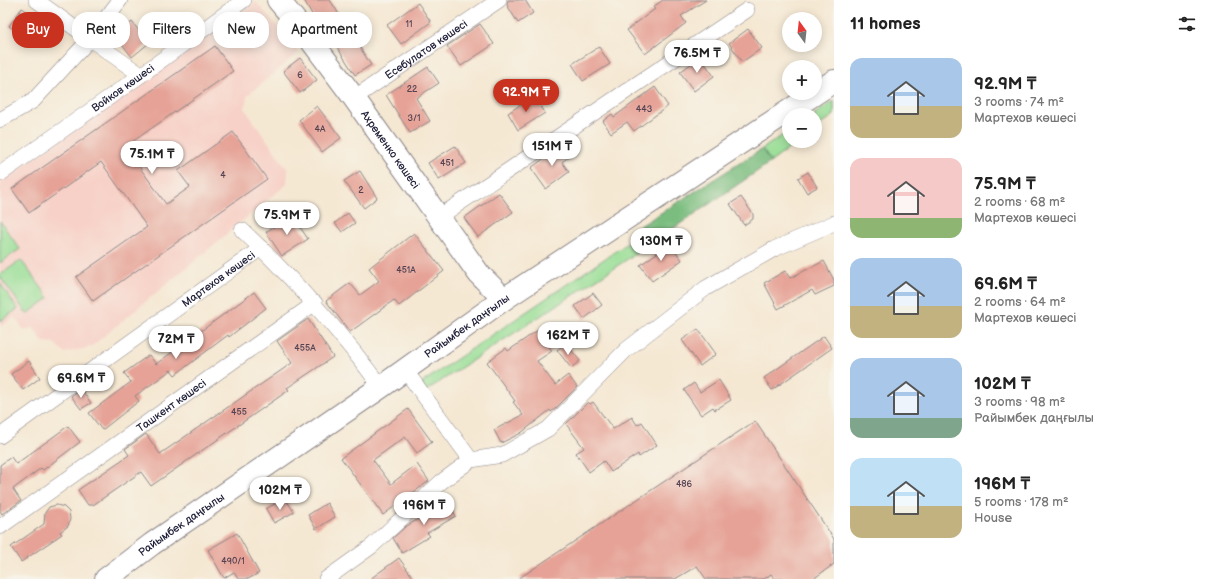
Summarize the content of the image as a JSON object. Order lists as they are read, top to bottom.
{
  "streets": {
    "main road": ["Ахременко көшесі", "Райымбек даңғылы"],
    "street": [
      "Есебулатов көшесі",
      "Войков көшесі",
      "Мартехов көшесі",
      "Ташкент көшесі"
    ]
  },
  "crossings": [
    ["Есебулатов көшесі", "Ахременко көшесі"],
    ["Ахременко көшесі", "Райымбек даңғылы"]
  ],
  "house_numbers": [
    "11",
    "6",
    "22",
    "443",
    "3/1",
    "4А",
    "451",
    "4",
    "2",
    "451А",
    "455А",
    "455",
    "486",
    "490/1"
  ],
  "north": "top",
  "page": {
    "heading": "11 homes",
    "map_buttons": ["+", "−"],
    "chip": [
      "Buy",
      "Rent",
      "Filters",
      "New",
      "Apartment"
    ],
    "price": [
      "76.5M ₸",
      "92.9M ₸",
      "151M ₸",
      "75.1M ₸",
      "75.9M ₸",
      "130M ₸",
      "162M ₸",
      "72M ₸",
      "69.6M ₸",
      "102M ₸",
      "196M ₸"
    ],
    "list": [
      {
        "name": "92.9M ₸",
        "note": "3 rooms · 74 m² · Мартехов көшесі"
      },
      {
        "name": "75.9M ₸",
        "note": "2 rooms · 68 m² · Мартехов көшесі"
      },
      {
        "name": "69.6M ₸",
        "note": "2 rooms · 64 m² · Мартехов көшесі"
      },
      {
        "name": "102M ₸",
        "note": "3 rooms · 98 m² · Райымбек даңғылы"
      },
      {
        "name": "196M ₸",
        "note": "5 rooms · 178 m² · House"
      }
    ]
  }
}
